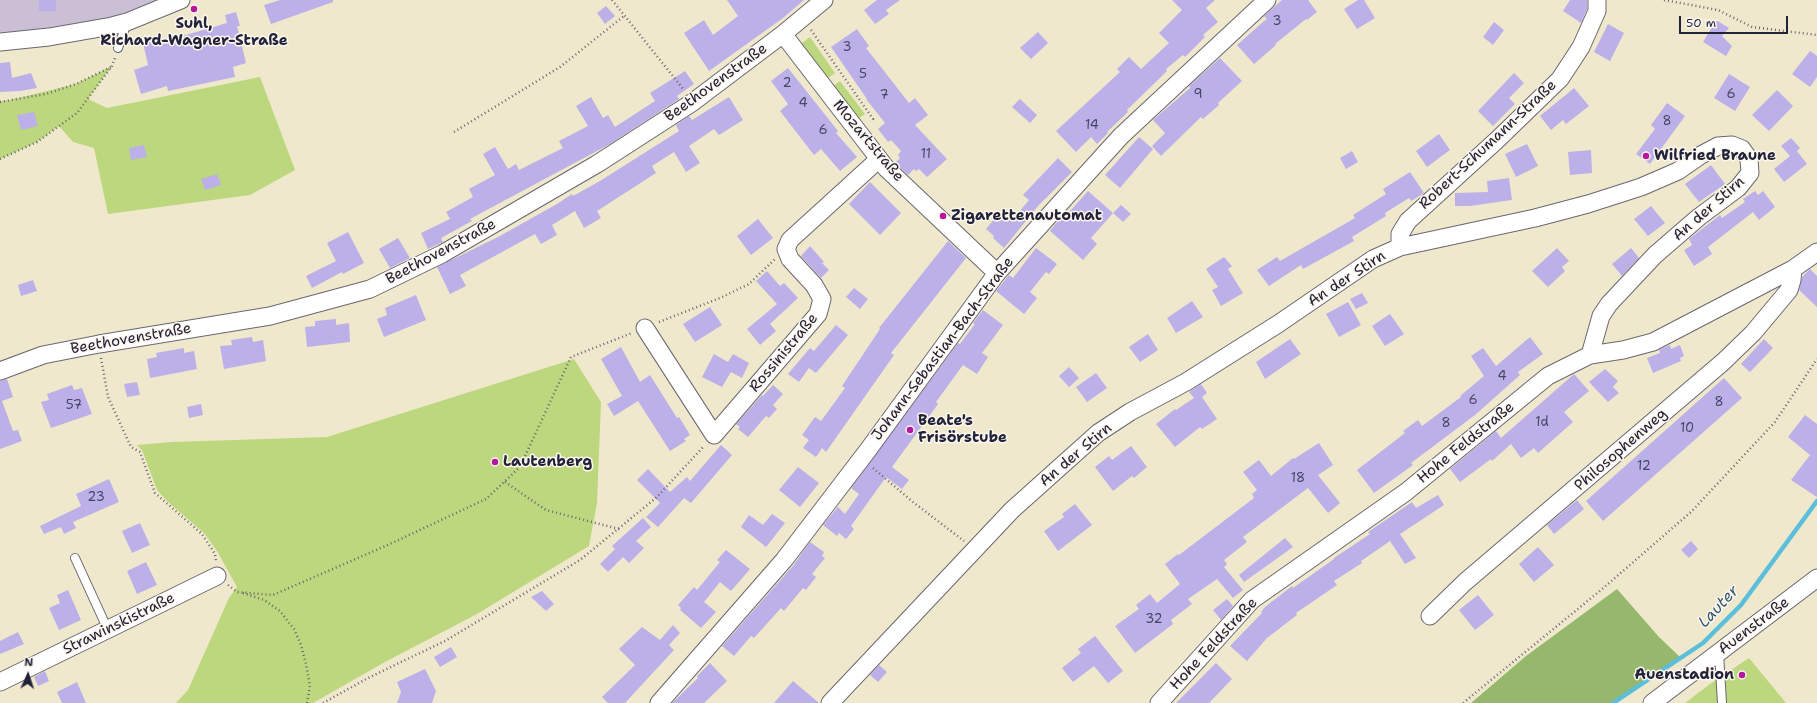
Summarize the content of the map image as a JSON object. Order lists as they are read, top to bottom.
{
  "streets": {
    "street": [
      "Beethovenstraße",
      "Mozartstraße",
      "Robert-Schumann-Straße",
      "An der Stirn",
      "Johann-Sebastian-Bach-Straße",
      "Rossinistraße",
      "Hohe Feldstraße",
      "Philosophenweg",
      "Strawinskistraße",
      "Auenstraße"
    ]
  },
  "crossings": [
    ["Beethovenstraße", "Mozartstraße"],
    ["Mozartstraße", "Johann-Sebastian-Bach-Straße"],
    ["Robert-Schumann-Straße", "An der Stirn"],
    ["An der Stirn", "Hohe Feldstraße"],
    ["Hohe Feldstraße", "Philosophenweg"]
  ],
  "water": ["Lauter"],
  "places": [
    "Suhl, Richard-Wagner-Straße",
    "Wilfried Braune",
    "Zigarettenautomat",
    "Beate's Frisörstube",
    "Lautenberg",
    "Auenstadion"
  ],
  "house_numbers": [
    "3",
    "3",
    "5",
    "2",
    "9",
    "6",
    "7",
    "4",
    "8",
    "14",
    "6",
    "11",
    "4",
    "6",
    "8",
    "57",
    "1d",
    "8",
    "10",
    "12",
    "18",
    "23",
    "32"
  ],
  "scale_bar": "50 m",
  "north": "top"
}
